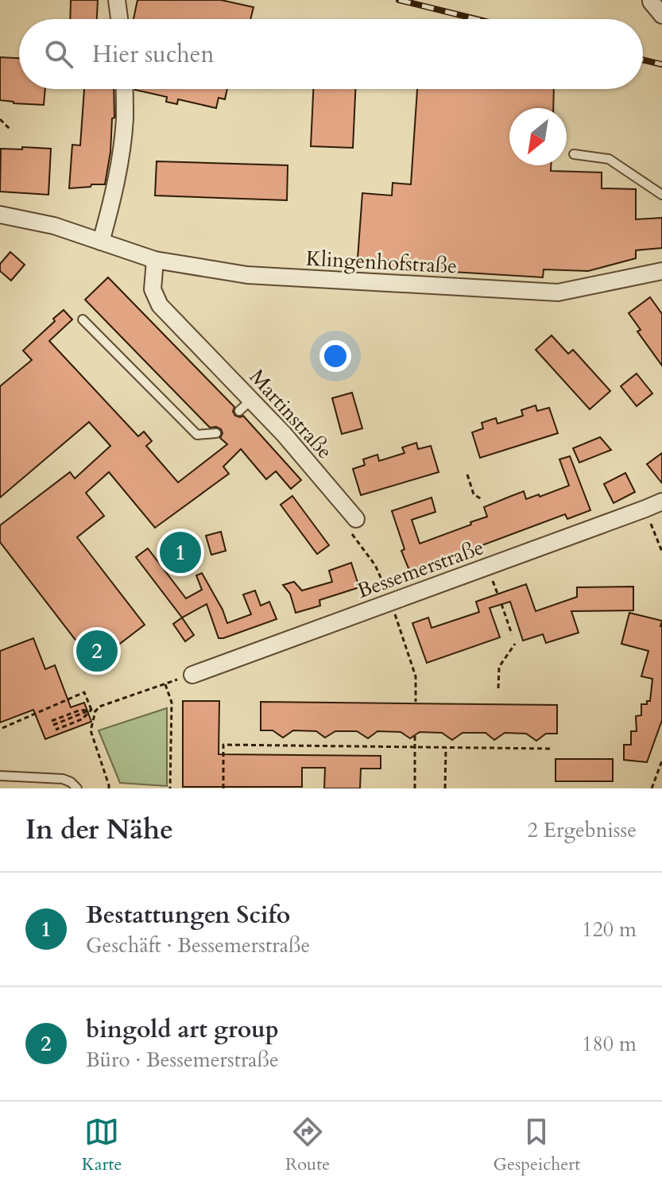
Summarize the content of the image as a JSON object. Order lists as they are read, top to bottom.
{
  "streets": {
    "street": ["Klingenhofstraße", "Martinstraße", "Bessemerstraße"]
  },
  "crossings": [
    ["Klingenhofstraße", "Martinstraße"]
  ],
  "north": "bottom left",
  "page": {
    "search": "Hier suchen",
    "pins": ["1", "2"],
    "heading": ["In der Nähe", "2 Ergebnisse"],
    "list": [
      {
        "mark": "1",
        "name": "Bestattungen Scifo",
        "note": "Geschäft · Bessemerstraße",
        "value": "120 m"
      },
      {
        "mark": "2",
        "name": "bingold art group",
        "note": "Büro · Bessemerstraße",
        "value": "180 m"
      }
    ],
    "nav": ["Karte", "Route", "Gespeichert"]
  }
}
